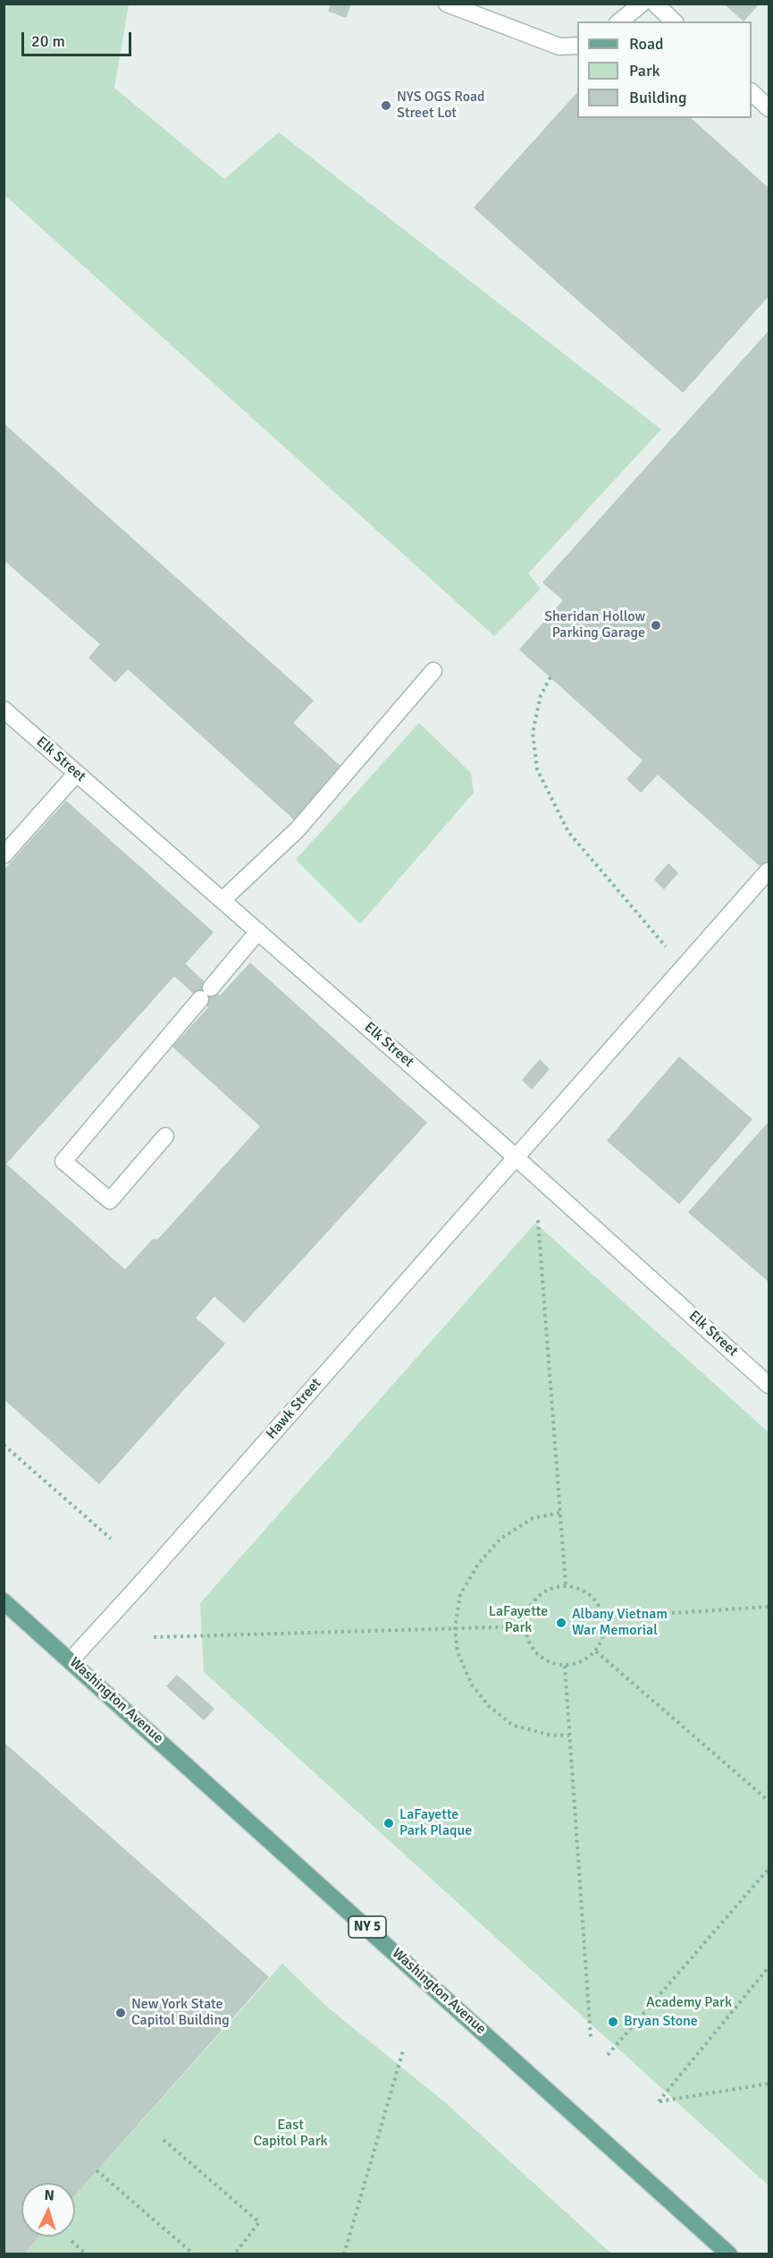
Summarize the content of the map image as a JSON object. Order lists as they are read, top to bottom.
{
  "streets": {
    "main road": ["Washington Avenue", "NY 5"],
    "street": ["Elk Street", "Hawk Street"]
  },
  "crossings": [
    ["Elk Street", "Hawk Street"],
    ["Hawk Street", "Washington Avenue"]
  ],
  "parks": ["LaFayette Park", "Academy Park", "East Capitol Park"],
  "places": [
    "NYS OGS Road Street Lot",
    "Sheridan Hollow Parking Garage",
    "Albany Vietnam War Memorial",
    "LaFayette Park Plaque",
    "New York State Capitol Building",
    "Bryan Stone"
  ],
  "legend": ["Road", "Park", "Building"],
  "scale_bar": "20 m",
  "north": "top"
}
